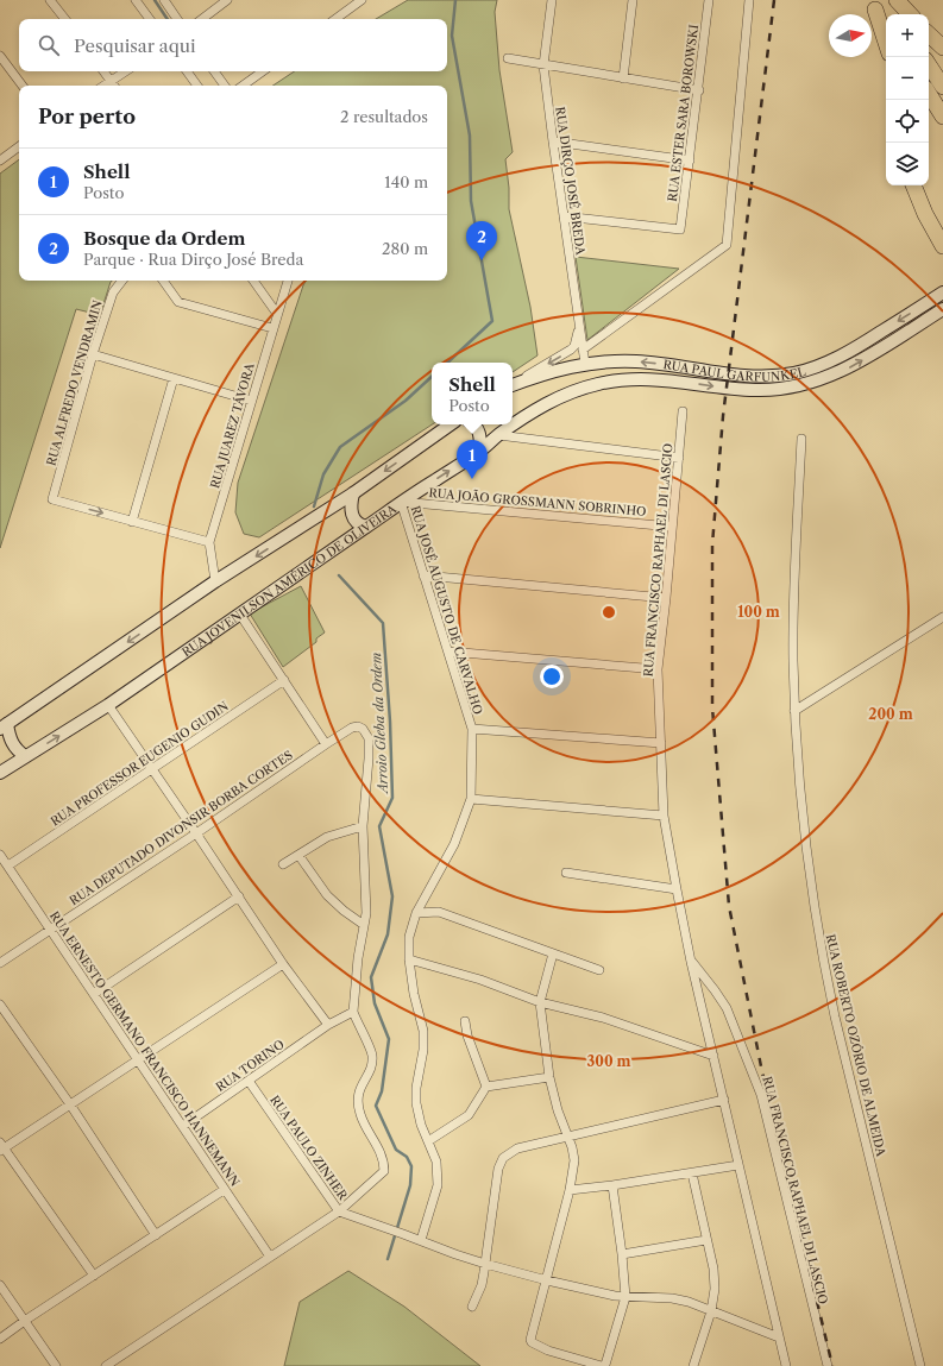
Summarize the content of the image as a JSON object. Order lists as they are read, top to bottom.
{
  "streets": {
    "main road": ["RUA PAUL GARFUNKEL", "RUA JOVENILSON AMÉRICO DE OLIVEIRA"],
    "street": [
      "RUA ESTER SARA BOROWSKI",
      "RUA DIRÇO JOSÉ BREDA",
      "RUA ALFREDO VENDRAMIN",
      "RUA JUAREZ TÁVORA",
      "RUA JOÃO GROSSMANN SOBRINHO",
      "RUA FRANCISCO RAPHAEL DI LASCIO",
      "RUA JOSÉ AUGUSTO DE CARVALHO",
      "RUA PROFESSOR EUGENIO GUDIN",
      "RUA DEPUTADO DIVONSIR BORBA CORTES",
      "RUA ROBERTO OZÓRIO DE ALMEIDA",
      "RUA ERNESTO GERMANO FRANCISCO HANNEMANN",
      "RUA TORINO",
      "RUA PAULO ZINHER"
    ]
  },
  "crossings": [
    ["RUA ESTER SARA BOROWSKI", "RUA DIRÇO JOSÉ BREDA"],
    ["RUA DIRÇO JOSÉ BREDA", "RUA PAUL GARFUNKEL"],
    ["RUA PAUL GARFUNKEL", "RUA JOVENILSON AMÉRICO DE OLIVEIRA"],
    ["RUA JOÃO GROSSMANN SOBRINHO", "RUA FRANCISCO RAPHAEL DI LASCIO"],
    ["RUA JOÃO GROSSMANN SOBRINHO", "RUA JOVENILSON AMÉRICO DE OLIVEIRA"],
    ["RUA JOÃO GROSSMANN SOBRINHO", "RUA JOSÉ AUGUSTO DE CARVALHO"],
    ["RUA JOVENILSON AMÉRICO DE OLIVEIRA", "RUA JOSÉ AUGUSTO DE CARVALHO"],
    ["RUA JOSÉ AUGUSTO DE CARVALHO", "RUA PAULO ZINHER"],
    ["RUA PROFESSOR EUGENIO GUDIN", "RUA ERNESTO GERMANO FRANCISCO HANNEMANN"],
    ["RUA DEPUTADO DIVONSIR BORBA CORTES", "RUA ERNESTO GERMANO FRANCISCO HANNEMANN"],
    ["RUA ERNESTO GERMANO FRANCISCO HANNEMANN", "RUA TORINO"],
    ["RUA TORINO", "RUA PAULO ZINHER"]
  ],
  "water": ["Arroio Gleba da Ordem"],
  "north": "right",
  "page": {
    "map_buttons": ["+", "−"],
    "search": "Pesquisar aqui",
    "heading": ["Por perto", "2 resultados"],
    "list": [
      {
        "mark": "1",
        "name": "Shell",
        "note": "Posto",
        "value": "140 m"
      },
      {
        "mark": "2",
        "name": "Bosque da Ordem",
        "note": "Parque · Rua Dirço José Breda",
        "value": "280 m"
      }
    ],
    "pins": ["2", "1"],
    "popup": ["Shell", "Posto"]
  },
  "rings": ["100 m", "200 m", "300 m"]
}
